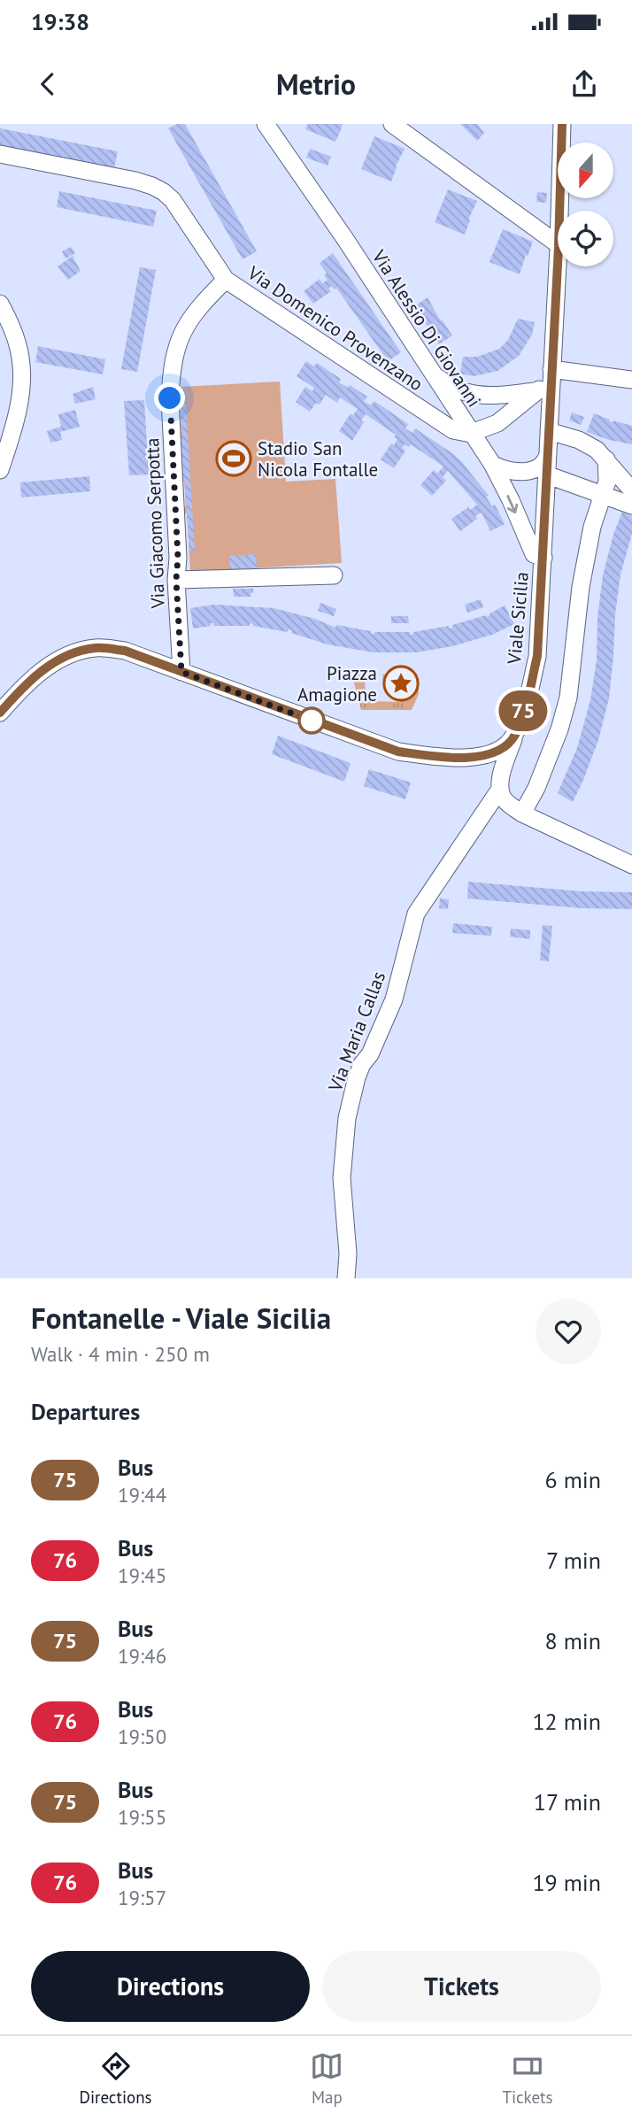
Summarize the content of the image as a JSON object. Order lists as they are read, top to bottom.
{
  "streets": {
    "street": [
      "Via Domenico Provenzano",
      "Via Alessio Di Giovanni",
      "Via Giacomo Serpotta",
      "Viale Sicilia",
      "Via Maria Callas"
    ]
  },
  "crossings": [
    ["Via Domenico Provenzano", "Via Alessio Di Giovanni"],
    ["Via Domenico Provenzano", "Via Giacomo Serpotta"],
    ["Via Alessio Di Giovanni", "Viale Sicilia"],
    ["Viale Sicilia", "Via Maria Callas"]
  ],
  "places": {
    "sports": ["Stadio San Nicola Fontalle"],
    "place": ["Piazza Amagione"]
  },
  "lines": ["bus line 75"],
  "north": "bottom",
  "page": {
    "status": "19:38",
    "header": "Metrio",
    "on_map": "75",
    "heading": [
      ["Fontanelle - Viale Sicilia", "Walk · 4 min · 250 m"],
      "Departures"
    ],
    "list": [
      {
        "mark": "75",
        "name": "Bus",
        "note": "19:44",
        "value": "6 min"
      },
      {
        "mark": "76",
        "name": "Bus",
        "note": "19:45",
        "value": "7 min"
      },
      {
        "mark": "75",
        "name": "Bus",
        "note": "19:46",
        "value": "8 min"
      },
      {
        "mark": "76",
        "name": "Bus",
        "note": "19:50",
        "value": "12 min"
      },
      {
        "mark": "75",
        "name": "Bus",
        "note": "19:55",
        "value": "17 min"
      },
      {
        "mark": "76",
        "name": "Bus",
        "note": "19:57",
        "value": "19 min"
      }
    ],
    "buttons": ["Directions", "Tickets"],
    "tabs": ["Directions", "Map", "Tickets"]
  }
}
